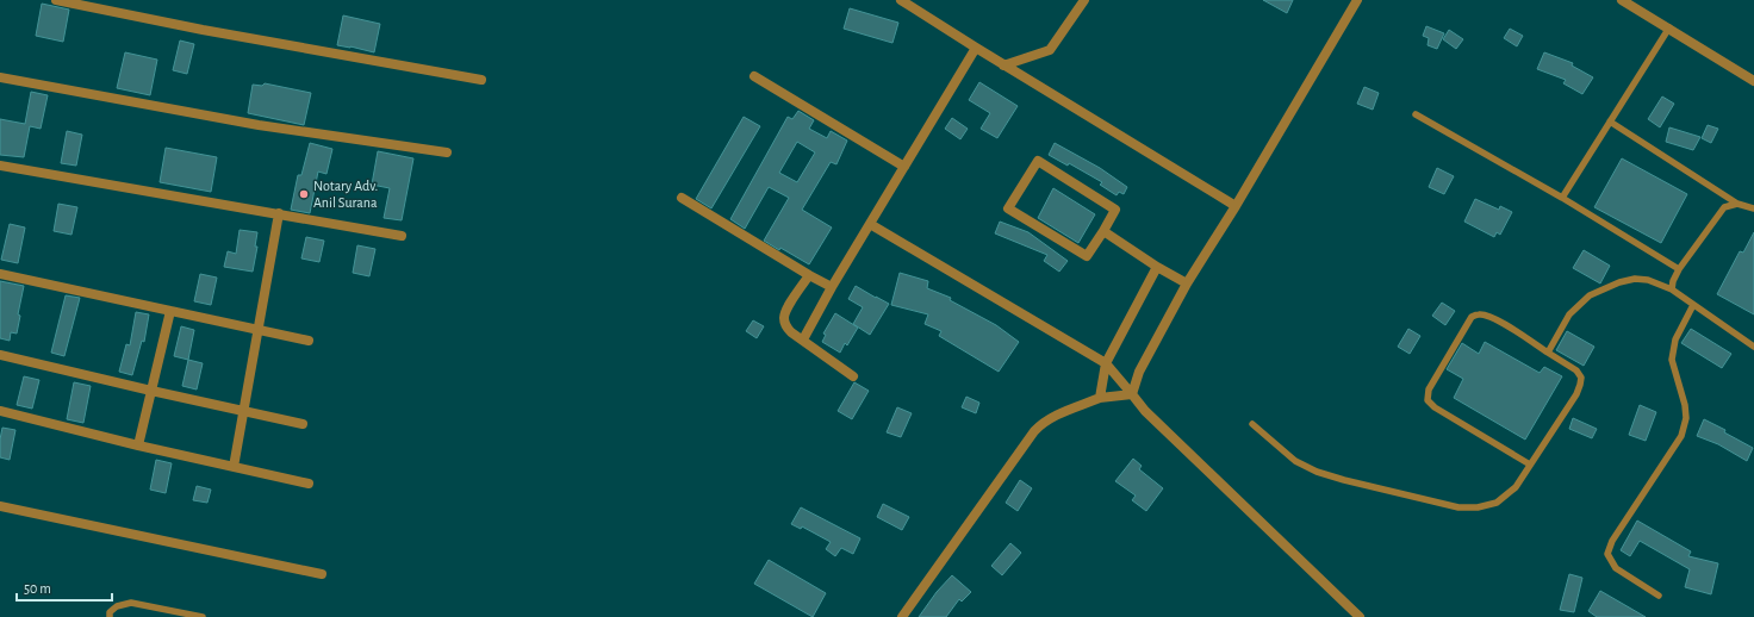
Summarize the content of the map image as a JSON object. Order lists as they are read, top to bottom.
{
  "places": ["Notary Adv. Anil Surana"],
  "scale_bar": "50 m"
}
